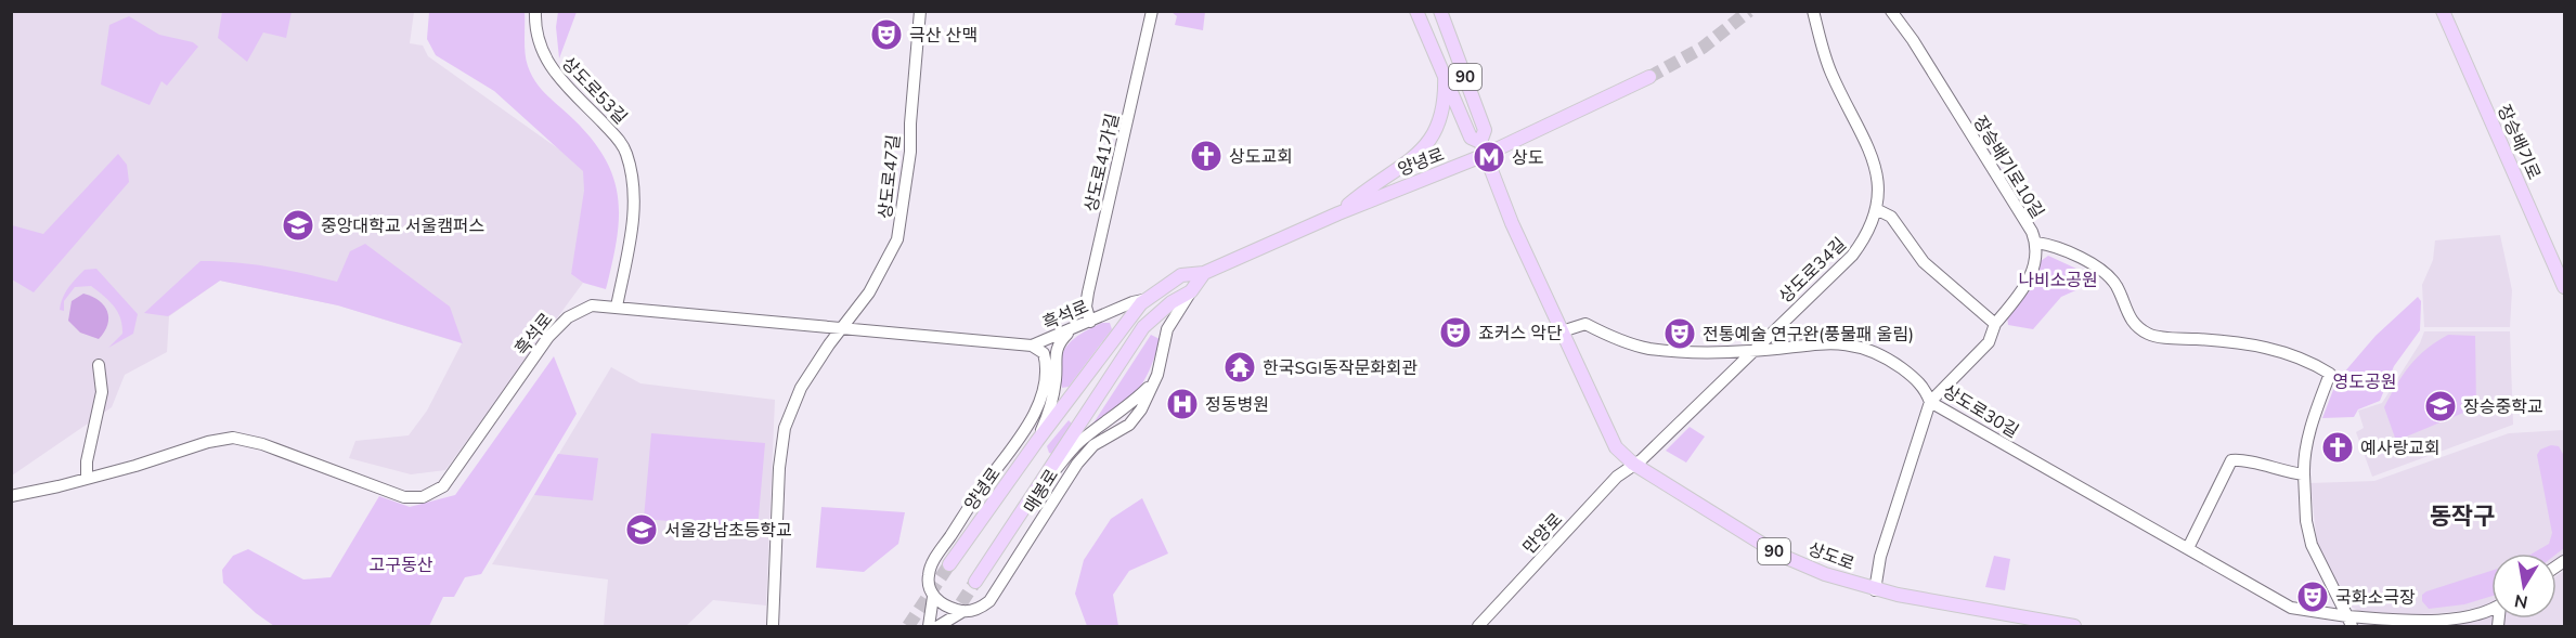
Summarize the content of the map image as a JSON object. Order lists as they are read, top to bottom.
{
  "streets": {
    "main road": [
      "90",
      "장승배기로",
      "양녕로",
      "상도로"
    ],
    "street": [
      "상도로53길",
      "상도로41가길",
      "장승배기로10길",
      "상도로47길",
      "상도로34길",
      "흑석로",
      "상도로30길",
      "매봉로",
      "만양로"
    ]
  },
  "crossings": [
    ["상도로53길", "흑석로"],
    ["양녕로", "흑석로"],
    ["양녕로", "상도로"],
    ["상도로41가길", "흑석로"],
    ["상도로47길", "흑석로"],
    ["상도로34길", "상도로30길"],
    ["상도로34길", "만양로"],
    ["상도로34길", "상도로"],
    ["만양로", "상도로"]
  ],
  "districts": ["동작구"],
  "parks": ["나비소공원", "영도공원", "고구동산"],
  "places": {
    "theatre": [
      "극산 산맥",
      "죠커스 악단",
      "전통예술 연구완(풍물패 울림)",
      "국화소극장"
    ],
    "church": ["상도교회", "예사랑교회"],
    "metro station": ["상도"],
    "school or university": ["중앙대학교 서울캠퍼스", "장승중학교", "서울강남초등학교"],
    "temple": ["한국SGI동작문화회관"],
    "hospital": ["정동병원"]
  },
  "north": "bottom"
}
